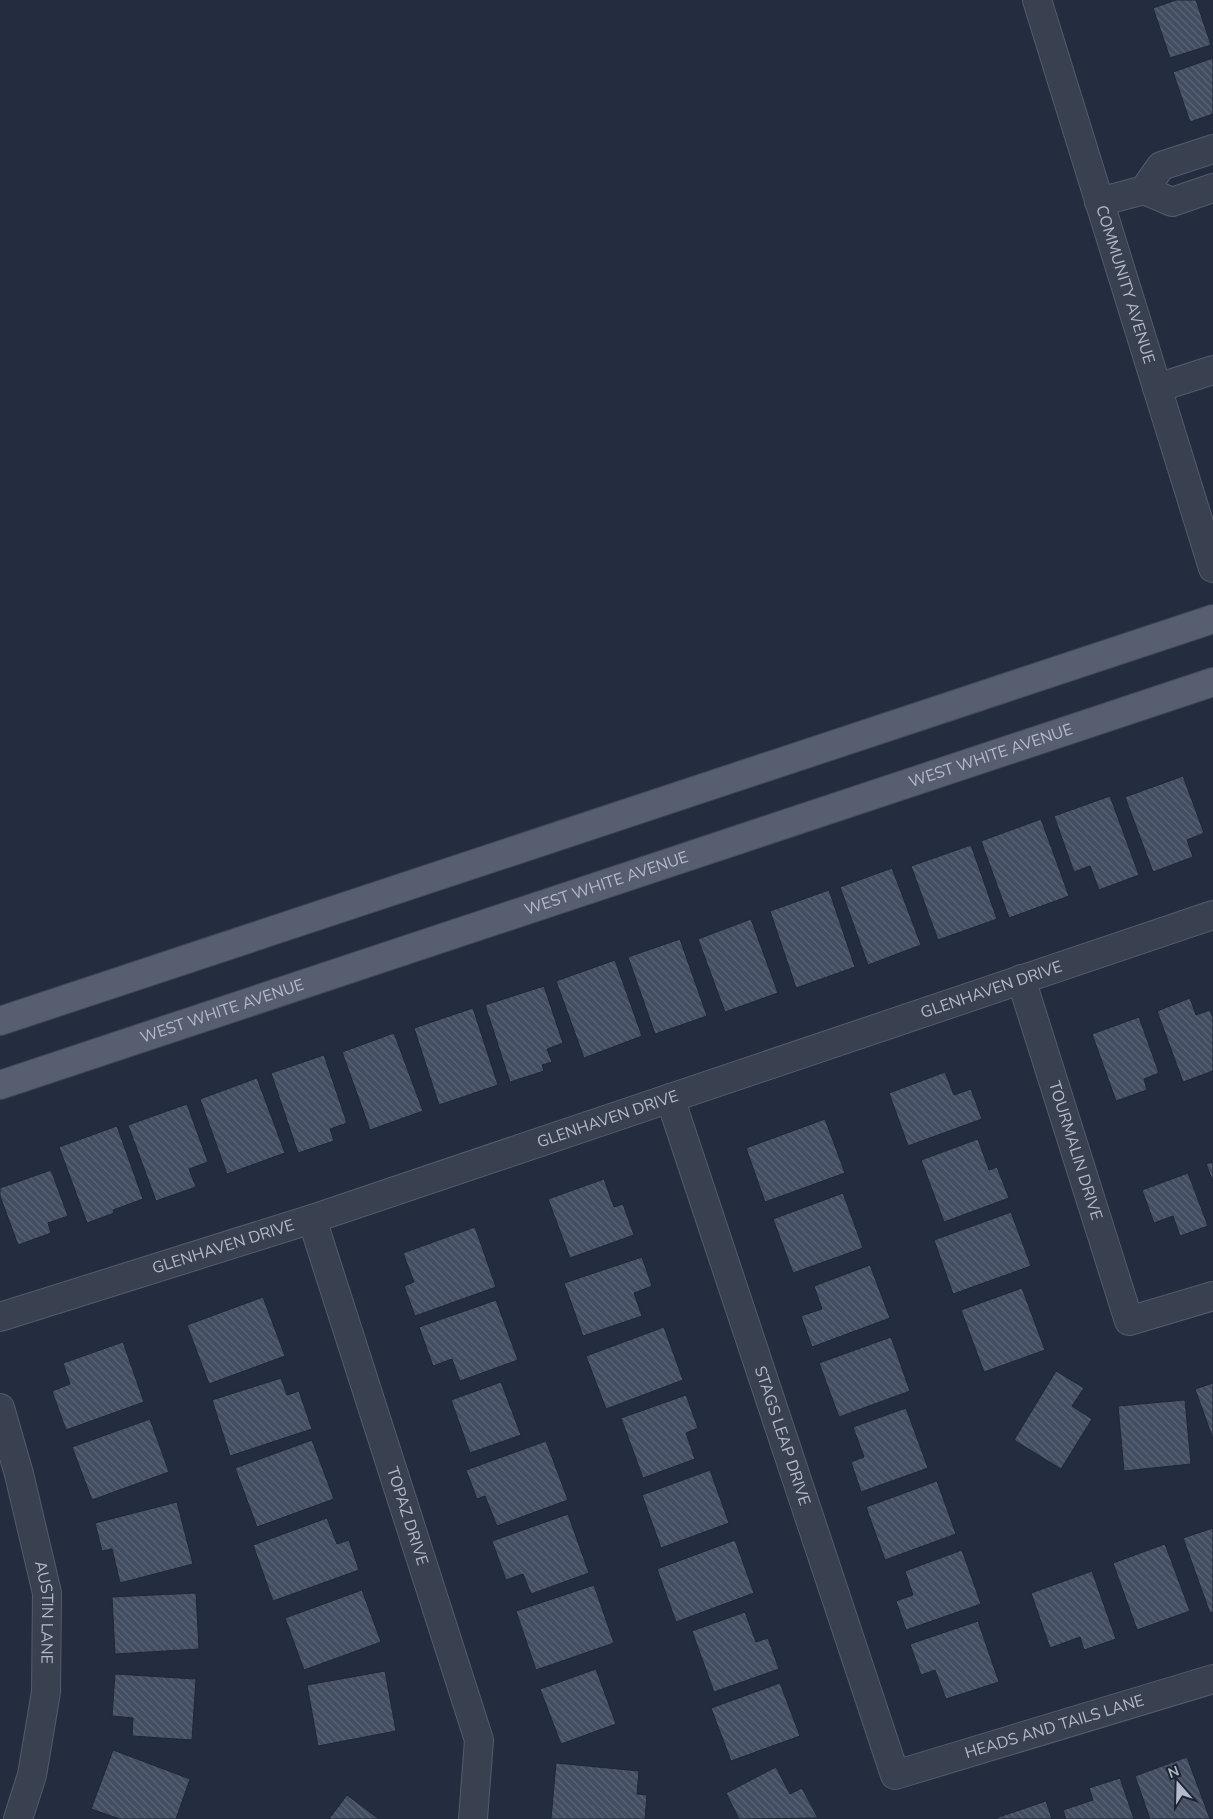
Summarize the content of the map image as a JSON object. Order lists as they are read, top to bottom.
{
  "streets": {
    "main road": ["WEST WHITE AVENUE"],
    "street": [
      "COMMUNITY AVENUE",
      "GLENHAVEN DRIVE",
      "TOURMALIN DRIVE",
      "STAGS LEAP DRIVE",
      "TOPAZ DRIVE",
      "AUSTIN LANE",
      "HEADS AND TAILS LANE"
    ]
  },
  "crossings": [
    ["GLENHAVEN DRIVE", "TOURMALIN DRIVE"],
    ["GLENHAVEN DRIVE", "STAGS LEAP DRIVE"],
    ["GLENHAVEN DRIVE", "TOPAZ DRIVE"],
    ["STAGS LEAP DRIVE", "HEADS AND TAILS LANE"]
  ],
  "north": "top"
}
